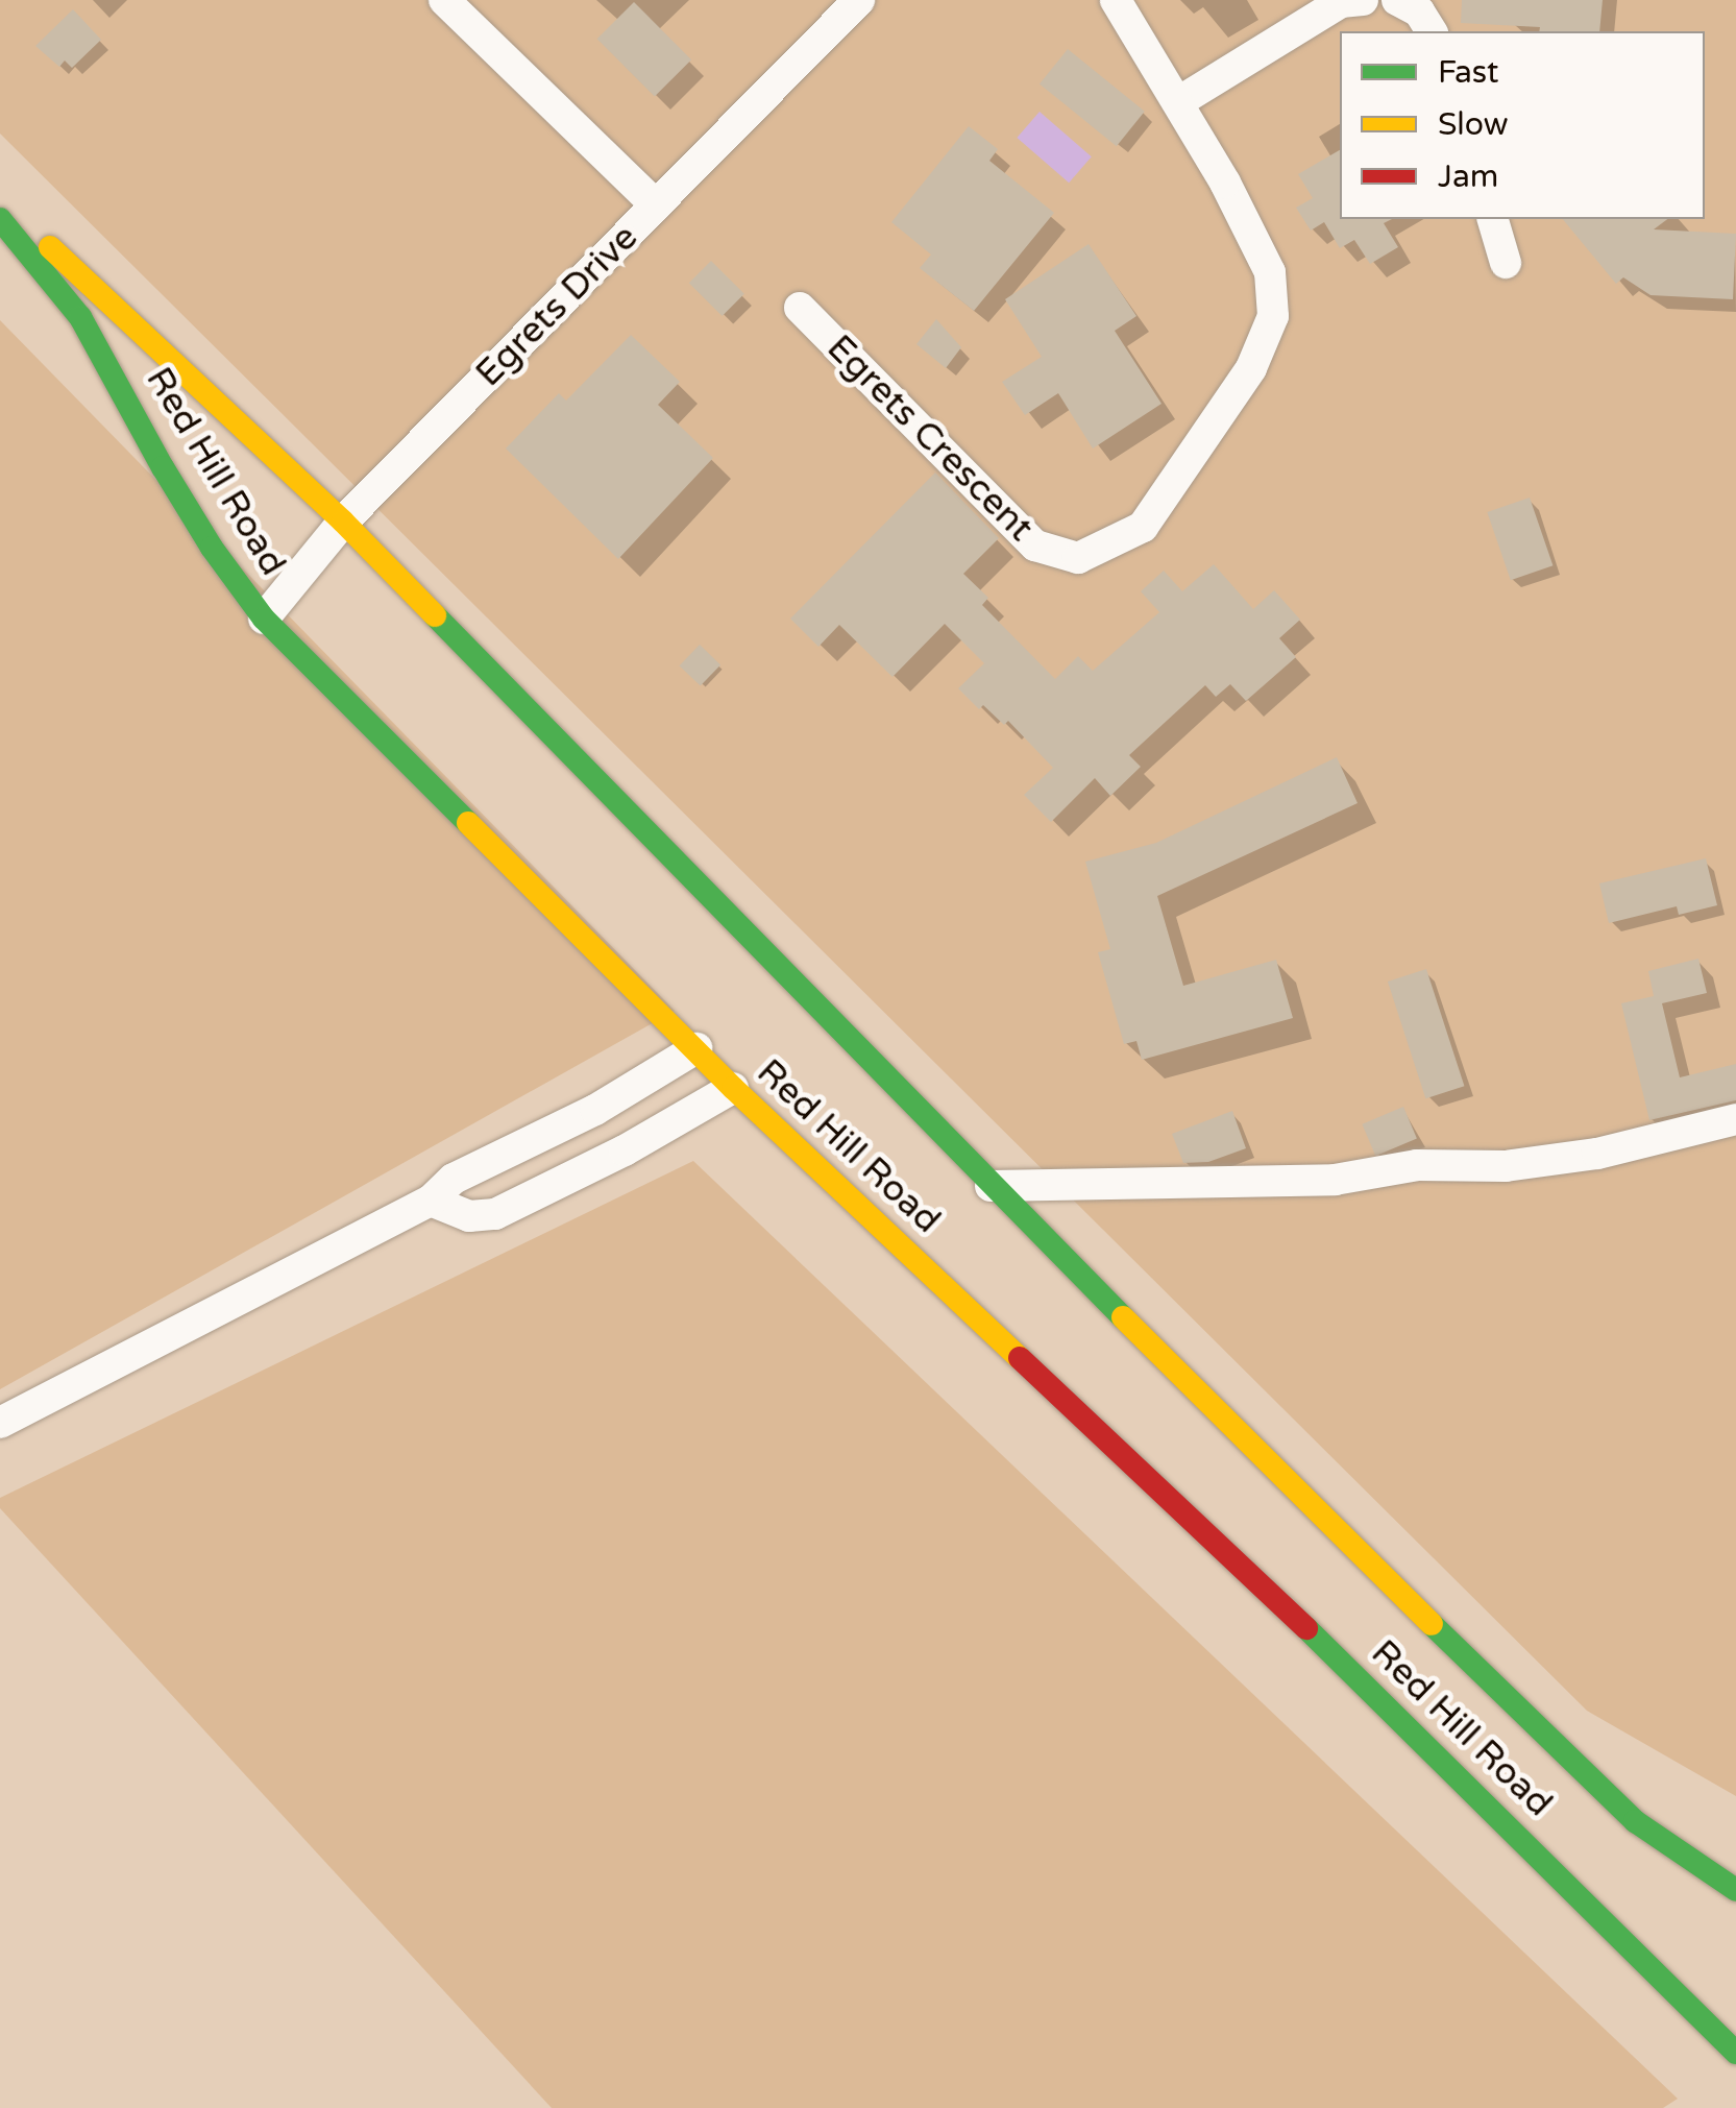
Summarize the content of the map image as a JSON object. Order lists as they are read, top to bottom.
{
  "streets": {
    "main road": ["Red Hill Road"],
    "street": ["Egrets Drive", "Egrets Crescent"]
  },
  "crossings": [
    ["Egrets Drive", "Red Hill Road"]
  ],
  "legend": ["Fast", "Slow", "Jam"]
}
